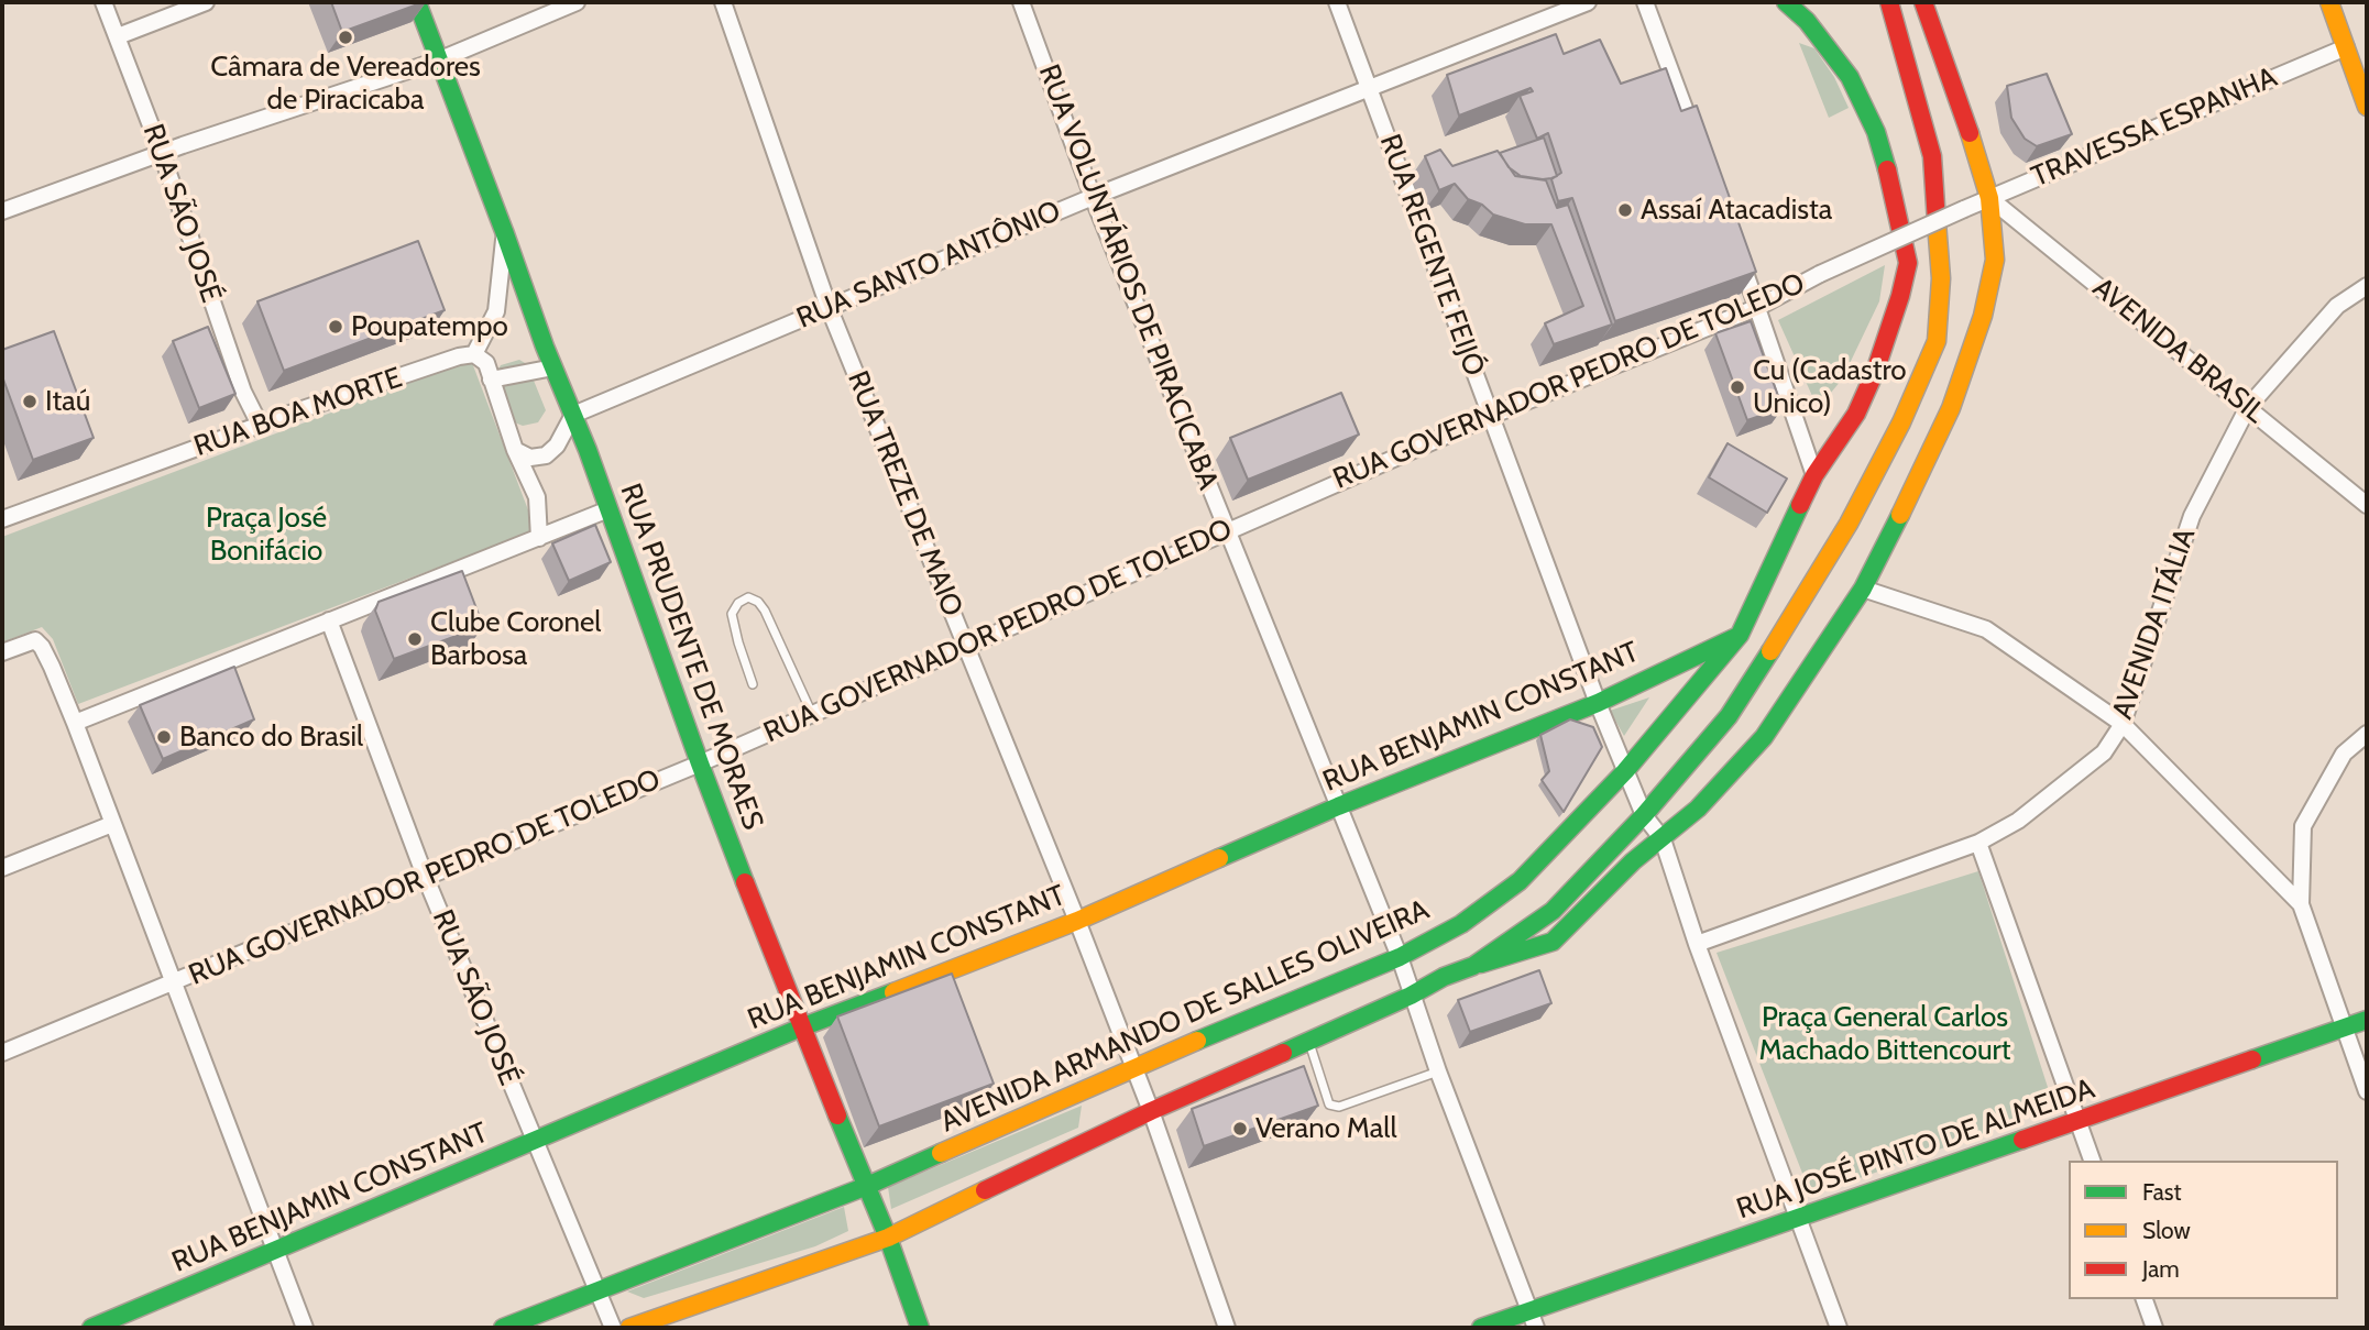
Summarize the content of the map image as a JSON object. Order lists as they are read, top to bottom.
{
  "streets": {
    "street": [
      "TRAVESSA ESPANHA",
      "RUA SÃO JOSÉ",
      "RUA REGENTE FEIJÓ",
      "RUA SANTO ANTÔNIO",
      "RUA VOLUNTÁRIOS DE PIRACICABA",
      "AVENIDA BRASIL",
      "RUA GOVERNADOR PEDRO DE TOLEDO",
      "RUA BOA MORTE",
      "RUA TREZE DE MAIO",
      "AVENIDA ITÁLIA",
      "RUA PRUDENTE DE MORAES",
      "RUA BENJAMIN CONSTANT",
      "AVENIDA ARMANDO DE SALLES OLIVEIRA",
      "RUA JOSÉ PINTO DE ALMEIDA"
    ]
  },
  "crossings": [
    ["TRAVESSA ESPANHA", "AVENIDA BRASIL"],
    ["TRAVESSA ESPANHA", "RUA GOVERNADOR PEDRO DE TOLEDO"],
    ["RUA SÃO JOSÉ", "RUA GOVERNADOR PEDRO DE TOLEDO"],
    ["RUA SÃO JOSÉ", "RUA BOA MORTE"],
    ["RUA SÃO JOSÉ", "RUA BENJAMIN CONSTANT"],
    ["RUA SÃO JOSÉ", "AVENIDA ARMANDO DE SALLES OLIVEIRA"],
    ["RUA REGENTE FEIJÓ", "RUA SANTO ANTÔNIO"],
    ["RUA REGENTE FEIJÓ", "RUA GOVERNADOR PEDRO DE TOLEDO"],
    ["RUA REGENTE FEIJÓ", "AVENIDA ITÁLIA"],
    ["RUA REGENTE FEIJÓ", "RUA BENJAMIN CONSTANT"],
    ["RUA REGENTE FEIJÓ", "AVENIDA ARMANDO DE SALLES OLIVEIRA"],
    ["RUA REGENTE FEIJÓ", "RUA JOSÉ PINTO DE ALMEIDA"],
    ["RUA SANTO ANTÔNIO", "RUA VOLUNTÁRIOS DE PIRACICABA"],
    ["RUA SANTO ANTÔNIO", "RUA TREZE DE MAIO"],
    ["RUA SANTO ANTÔNIO", "RUA PRUDENTE DE MORAES"],
    ["RUA VOLUNTÁRIOS DE PIRACICABA", "RUA GOVERNADOR PEDRO DE TOLEDO"],
    ["RUA VOLUNTÁRIOS DE PIRACICABA", "RUA BENJAMIN CONSTANT"],
    ["RUA VOLUNTÁRIOS DE PIRACICABA", "AVENIDA ARMANDO DE SALLES OLIVEIRA"],
    ["RUA VOLUNTÁRIOS DE PIRACICABA", "RUA JOSÉ PINTO DE ALMEIDA"],
    ["AVENIDA BRASIL", "AVENIDA ITÁLIA"],
    ["RUA GOVERNADOR PEDRO DE TOLEDO", "RUA TREZE DE MAIO"],
    ["RUA GOVERNADOR PEDRO DE TOLEDO", "RUA PRUDENTE DE MORAES"],
    ["RUA TREZE DE MAIO", "RUA BENJAMIN CONSTANT"],
    ["RUA TREZE DE MAIO", "AVENIDA ARMANDO DE SALLES OLIVEIRA"],
    ["RUA PRUDENTE DE MORAES", "RUA BENJAMIN CONSTANT"],
    ["RUA PRUDENTE DE MORAES", "AVENIDA ARMANDO DE SALLES OLIVEIRA"],
    ["RUA BENJAMIN CONSTANT", "AVENIDA ARMANDO DE SALLES OLIVEIRA"]
  ],
  "parks": ["Praça José Bonifácio", "Praça General Carlos Machado Bittencourt"],
  "places": [
    "Câmara de Vereadores de Piracicaba",
    "Assaí Atacadista",
    "Poupatempo",
    "Cu (Cadastro Unico)",
    "Itaú",
    "Clube Coronel Barbosa",
    "Banco do Brasil",
    "Verano Mall"
  ],
  "legend": ["Fast", "Slow", "Jam"]
}
